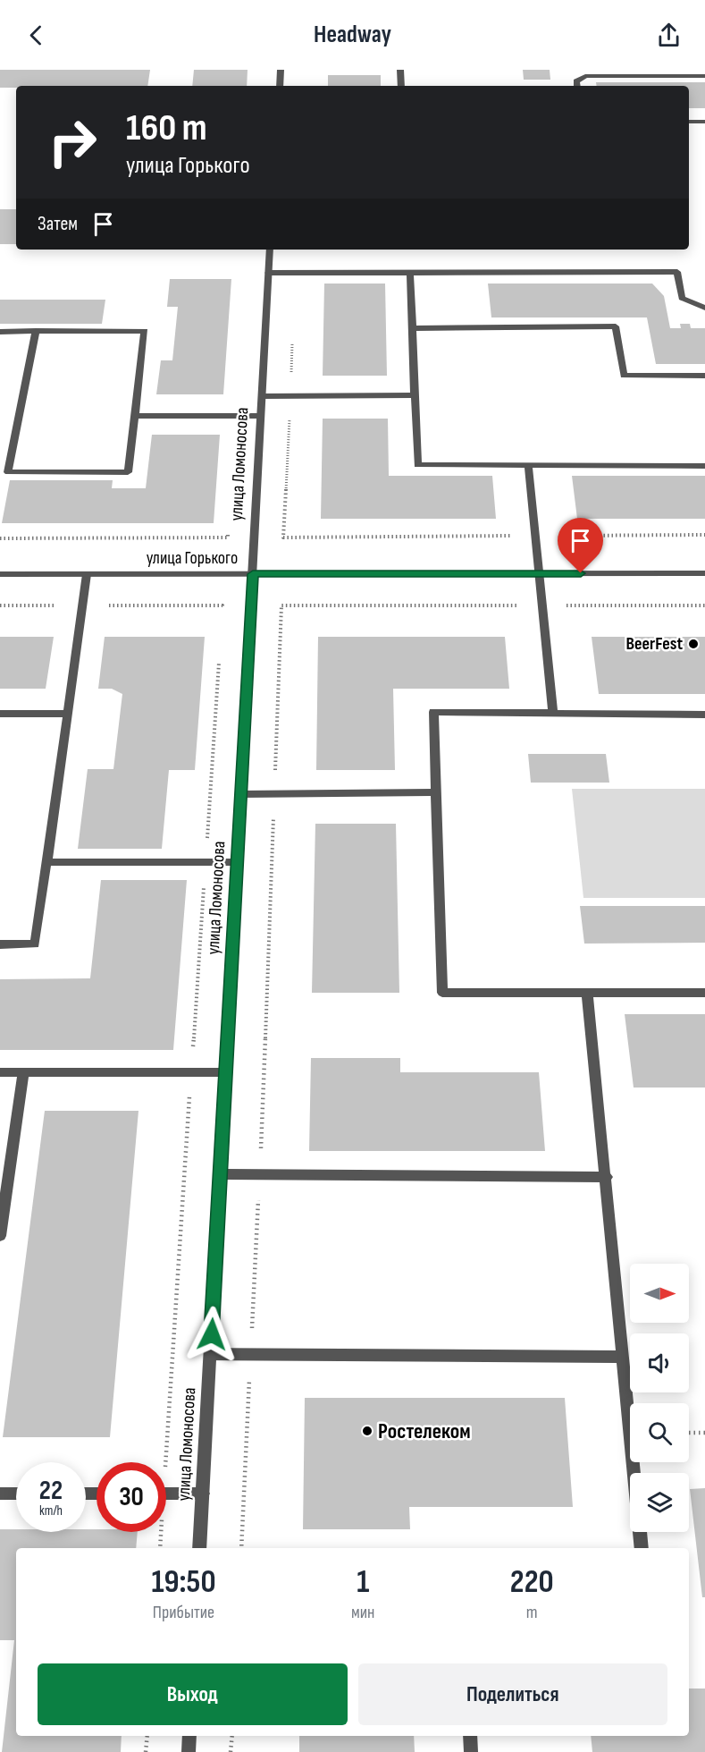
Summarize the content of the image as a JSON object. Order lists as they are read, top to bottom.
{
  "streets": {
    "street": ["улица Ломоносова", "улица Горького"]
  },
  "crossings": [
    ["улица Ломоносова", "улица Горького"]
  ],
  "places": ["BeerFest", "Ростелеком"],
  "north": "right",
  "page": {
    "header": "Headway",
    "turn": ["160 m", "улица Горького"],
    "then": "Затем",
    "speed": "22 km/h",
    "limit": "30",
    "eta": [
      "19:50",
      "Прибытие",
      "1",
      "мин",
      "220",
      "m"
    ],
    "buttons": ["Выход", "Поделиться"]
  }
}
